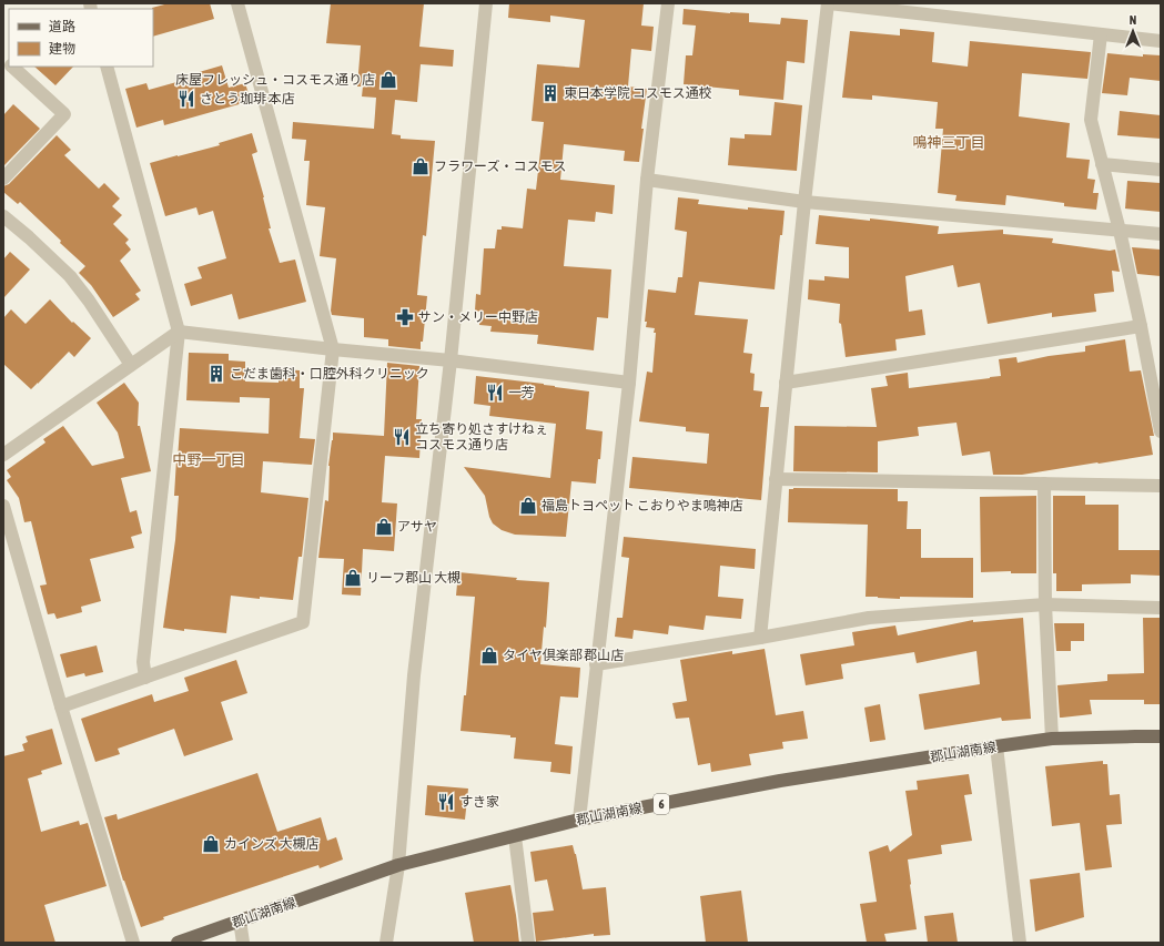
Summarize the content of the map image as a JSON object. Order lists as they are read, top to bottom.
{
  "streets": {
    "main road": ["郡山湖南線", "6"]
  },
  "districts": ["鳴神三丁目", "中野一丁目"],
  "places": {
    "shop": [
      "床屋フレッシュ・コスモス通り店",
      "フラワーズ・コスモス",
      "福島トヨペット こおりやま鳴神店",
      "アサヤ",
      "リーフ郡山 大槻",
      "タイヤ倶楽部 郡山店",
      "カインズ 大槻店"
    ],
    "building": ["東日本学院 コスモス通校", "こだま歯科・口腔外科クリニック"],
    "restaurant": [
      "さとう珈琲 本店",
      "一芳",
      "立ち寄り処さすけねぇ コスモス通り店",
      "すき家"
    ],
    "pharmacy": ["サン・メリー中野店"]
  },
  "legend": ["道路", "建物"],
  "north": "top"
}
